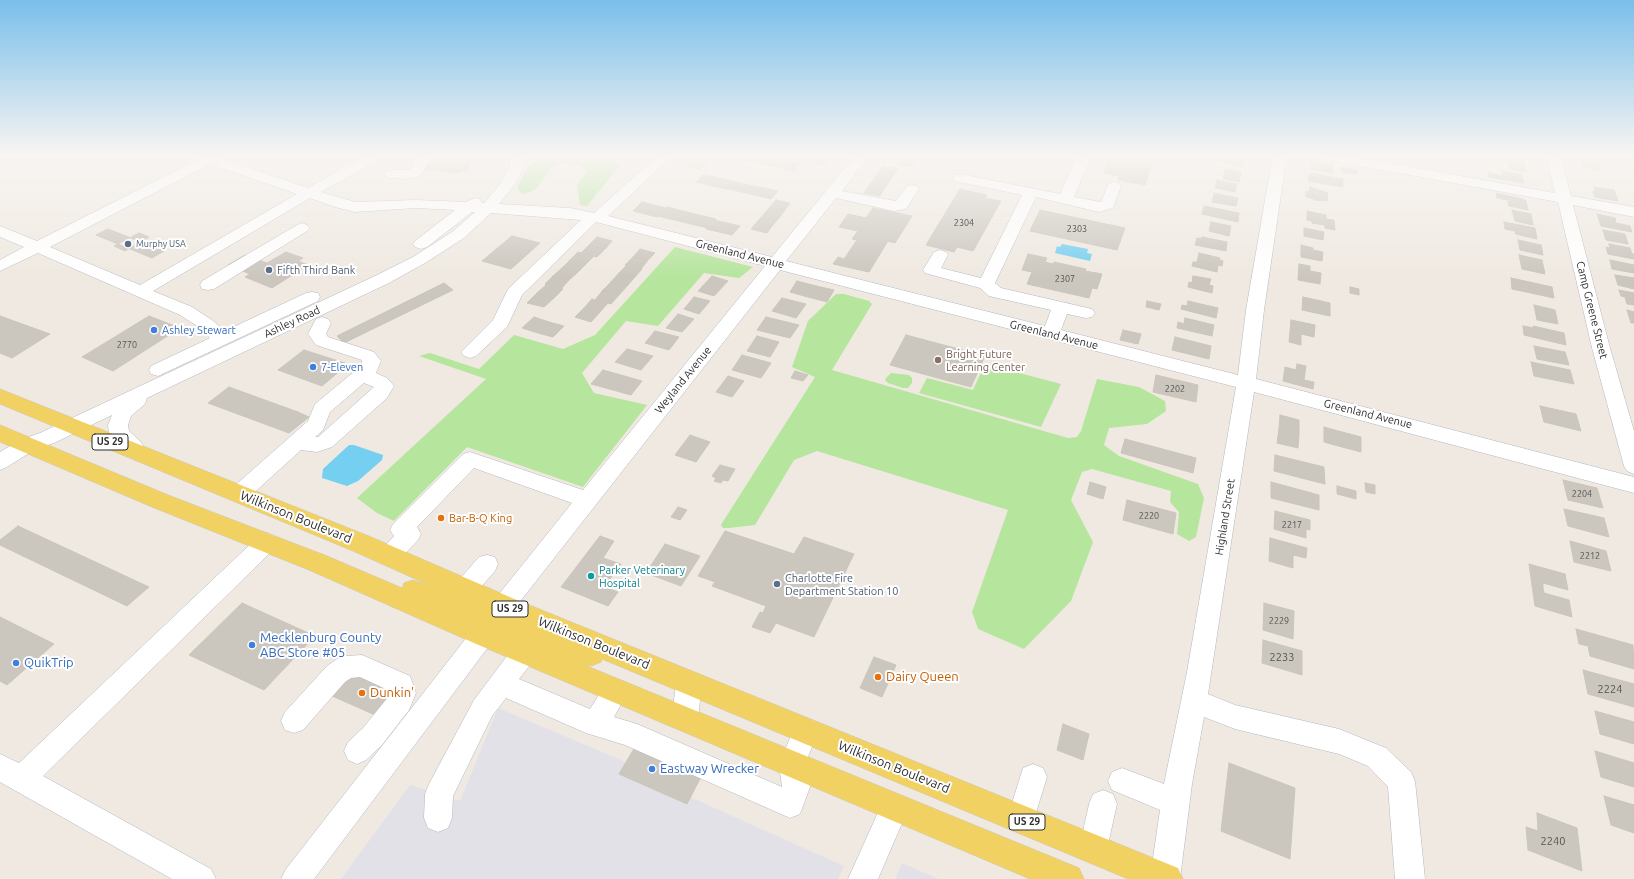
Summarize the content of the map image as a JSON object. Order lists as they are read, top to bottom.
{
  "streets": {
    "main road": ["US 29", "Wilkinson Boulevard"],
    "street": [
      "Greenland Avenue",
      "Camp Greene Street",
      "Ashley Road",
      "Weyland Avenue",
      "Highland Street"
    ]
  },
  "crossings": [
    ["Greenland Avenue", "Ashley Road"],
    ["Greenland Avenue", "Weyland Avenue"],
    ["Greenland Avenue", "Highland Street"],
    ["Ashley Road", "Wilkinson Boulevard"],
    ["Weyland Avenue", "Wilkinson Boulevard"],
    ["Wilkinson Boulevard", "Highland Street"]
  ],
  "places": [
    "Murphy USA",
    "Fifth Third Bank",
    "Ashley Stewart",
    "Bright Future Learning Center",
    "7-Eleven",
    "Bar-B-Q King",
    "Parker Veterinary Hospital",
    "Charlotte Fire Department Station 10",
    "Mecklenburg County ABC Store #05",
    "QuikTrip",
    "Dairy Queen",
    "Dunkin'",
    "Eastway Wrecker"
  ],
  "house_numbers": [
    "2304",
    "2303",
    "2307",
    "2770",
    "2202",
    "2204",
    "2220",
    "2217",
    "2212",
    "2229",
    "2233",
    "2224",
    "2240"
  ]
}
